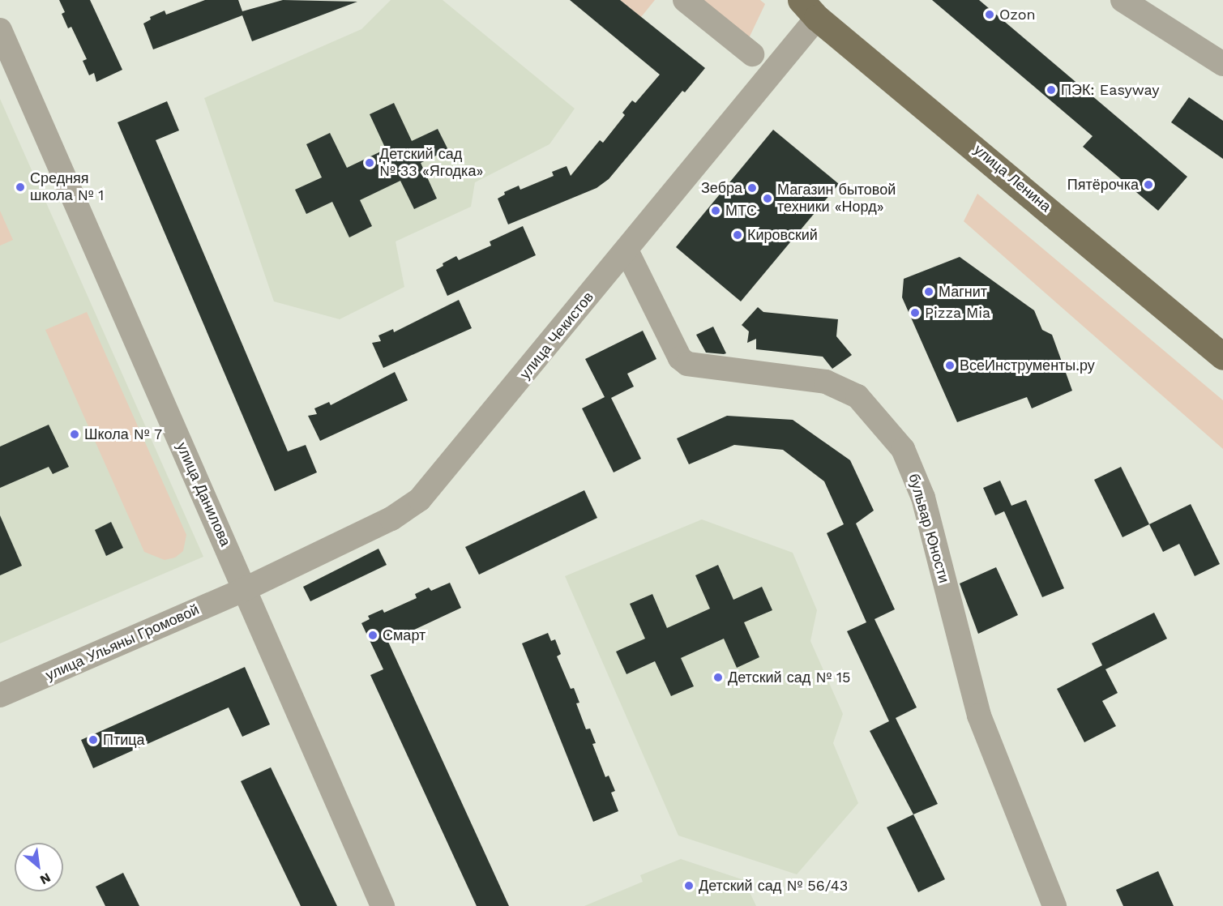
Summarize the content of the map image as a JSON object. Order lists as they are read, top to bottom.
{
  "streets": {
    "main road": ["улица Ленина"],
    "street": [
      "улица Чекистов",
      "улица Данилова",
      "бульвар Юности",
      "улица Ульяны Громовой"
    ]
  },
  "crossings": [
    ["улица Ленина", "улица Чекистов"],
    ["улица Чекистов", "улица Данилова"],
    ["улица Чекистов", "бульвар Юности"],
    ["улица Чекистов", "улица Ульяны Громовой"],
    ["улица Данилова", "улица Ульяны Громовой"]
  ],
  "places": [
    "Ozon",
    "ПЭК: Easyway",
    "Детский сад № 33 «Ягодка»",
    "Пятёрочка",
    "Средняя школа № 1",
    "Зебра",
    "Магазин бытовой техники «Норд»",
    "МТС",
    "Кировский",
    "Магнит",
    "Pizza Mia",
    "ВсеИнструменты.ру",
    "Школа № 7",
    "Смарт",
    "Детский сад № 15",
    "Птица",
    "Детский сад № 56/43"
  ],
  "north": "bottom right"
}
